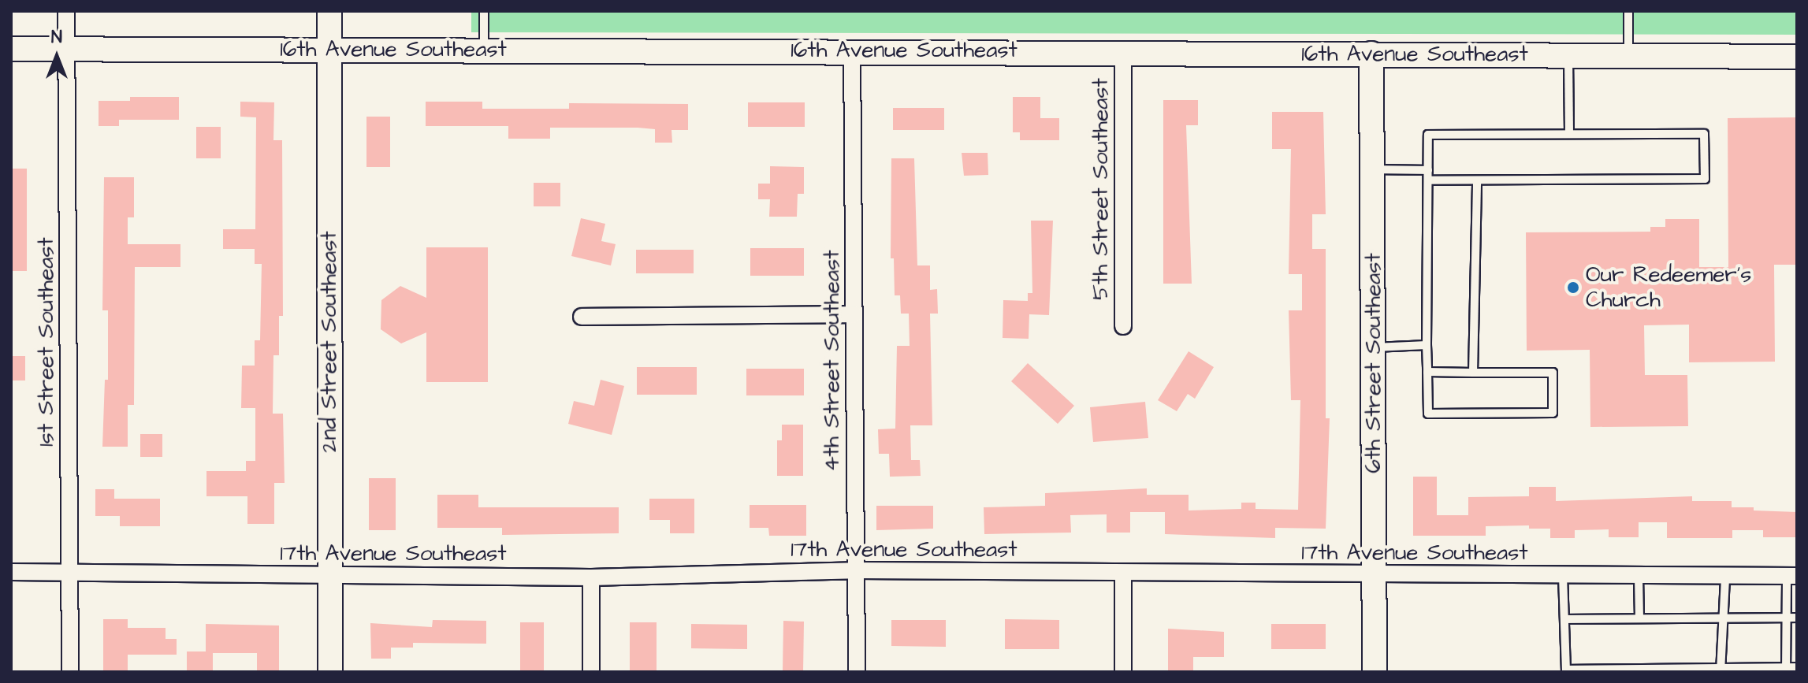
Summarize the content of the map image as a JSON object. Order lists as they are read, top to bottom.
{
  "streets": {
    "street": [
      "16th Avenue Southeast",
      "5th Street Southeast",
      "1st Street Southeast",
      "2nd Street Southeast",
      "4th Street Southeast",
      "6th Street Southeast",
      "17th Avenue Southeast"
    ]
  },
  "crossings": [
    ["16th Avenue Southeast", "5th Street Southeast"],
    ["16th Avenue Southeast", "1st Street Southeast"],
    ["16th Avenue Southeast", "2nd Street Southeast"],
    ["16th Avenue Southeast", "4th Street Southeast"],
    ["16th Avenue Southeast", "6th Street Southeast"],
    ["1st Street Southeast", "17th Avenue Southeast"],
    ["2nd Street Southeast", "17th Avenue Southeast"],
    ["4th Street Southeast", "17th Avenue Southeast"],
    ["6th Street Southeast", "17th Avenue Southeast"]
  ],
  "places": ["Our Redeemer's Church"],
  "north": "top"
}
